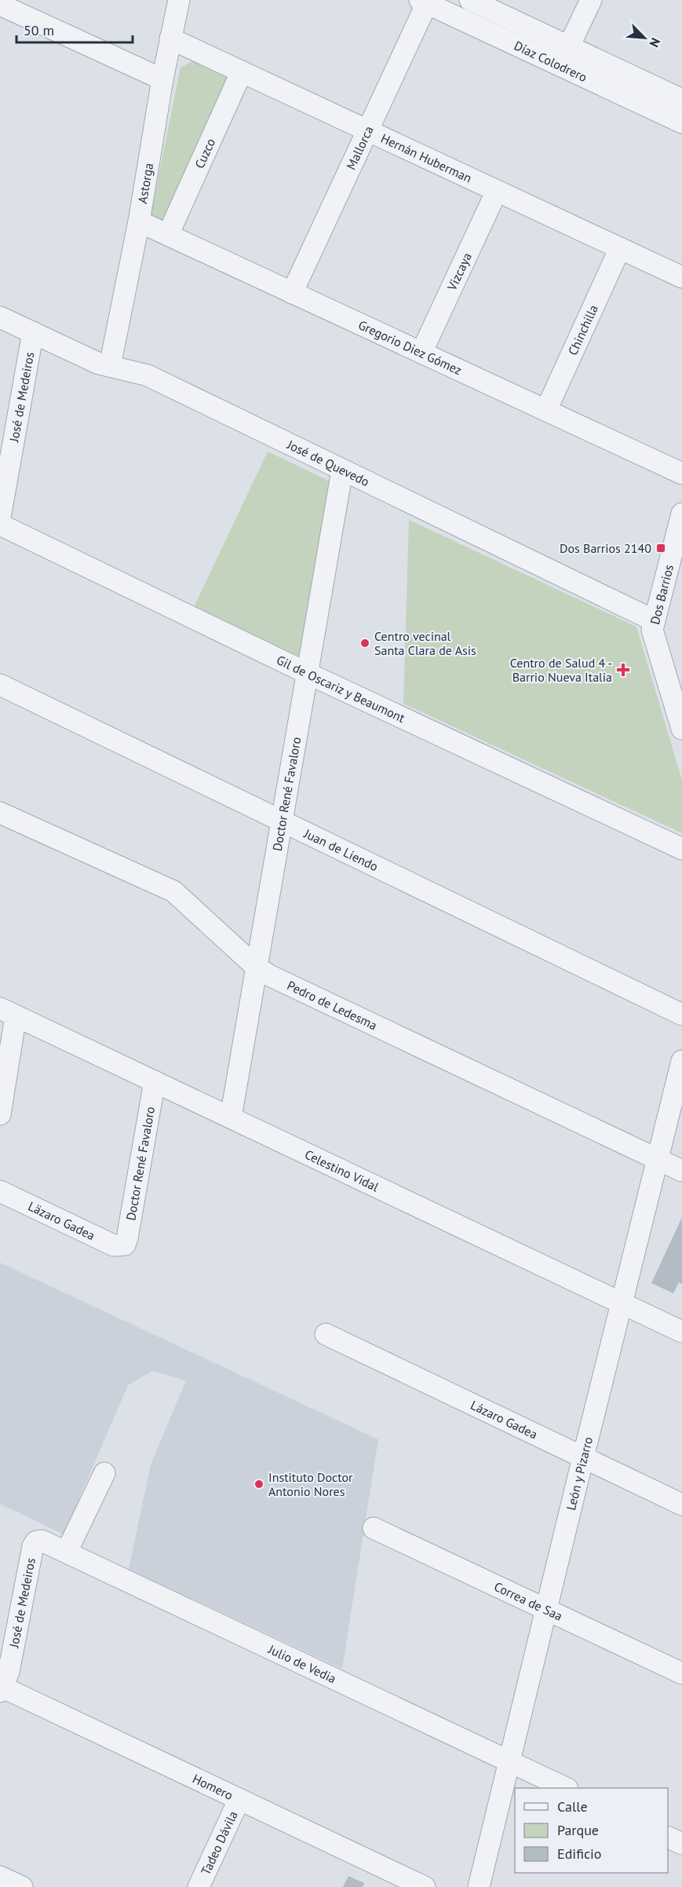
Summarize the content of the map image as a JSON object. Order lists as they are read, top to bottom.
{
  "streets": {
    "street": [
      "Díaz Colodrero",
      "Mallorca",
      "Cuzco",
      "Hernán Huberman",
      "Astorga",
      "Vizcaya",
      "Chinchilla",
      "Gregorio Diez Gómez",
      "José de Medeiros",
      "José de Quevedo",
      "Dos Barrios",
      "Gil de Oscariz y Beaumont",
      "Doctor René Favaloro",
      "Juan de Liendo",
      "Pedro de Ledesma",
      "Celestino Vidal",
      "Läzaro Gadea",
      "Lázaro Gadea",
      "León y Pizarro",
      "Correa de Saa",
      "Julio de Vedia",
      "Homero",
      "Tadeo Dávila"
    ]
  },
  "crossings": [
    ["Díaz Colodrero", "Mallorca"],
    ["Mallorca", "Hernán Huberman"],
    ["Mallorca", "Gregorio Diez Gómez"],
    ["Cuzco", "Hernán Huberman"],
    ["Cuzco", "Gregorio Diez Gómez"],
    ["Hernán Huberman", "Astorga"],
    ["Hernán Huberman", "Vizcaya"],
    ["Hernán Huberman", "Chinchilla"],
    ["Astorga", "Gregorio Diez Gómez"],
    ["Astorga", "José de Quevedo"],
    ["Vizcaya", "Gregorio Diez Gómez"],
    ["Chinchilla", "Gregorio Diez Gómez"],
    ["José de Medeiros", "José de Quevedo"],
    ["José de Medeiros", "Julio de Vedia"],
    ["José de Medeiros", "Homero"],
    ["José de Quevedo", "Dos Barrios"],
    ["José de Quevedo", "Doctor René Favaloro"],
    ["Gil de Oscariz y Beaumont", "Doctor René Favaloro"],
    ["Doctor René Favaloro", "Juan de Liendo"],
    ["Doctor René Favaloro", "Pedro de Ledesma"],
    ["Doctor René Favaloro", "Celestino Vidal"],
    ["Doctor René Favaloro", "Läzaro Gadea"],
    ["Pedro de Ledesma", "León y Pizarro"],
    ["Celestino Vidal", "León y Pizarro"],
    ["Lázaro Gadea", "León y Pizarro"],
    ["León y Pizarro", "Correa de Saa"],
    ["León y Pizarro", "Julio de Vedia"],
    ["Homero", "Tadeo Dávila"]
  ],
  "places": {
    "transit": ["Dos Barrios 2140"],
    "other": ["Centro vecinal Santa Clara de Asis", "Instituto Doctor Antonio Nores"],
    "health": ["Centro de Salud 4 - Barrio Nueva Italia"]
  },
  "legend": ["Calle", "Parque", "Edificio"],
  "scale_bar": "50 m",
  "north": "bottom right"
}
